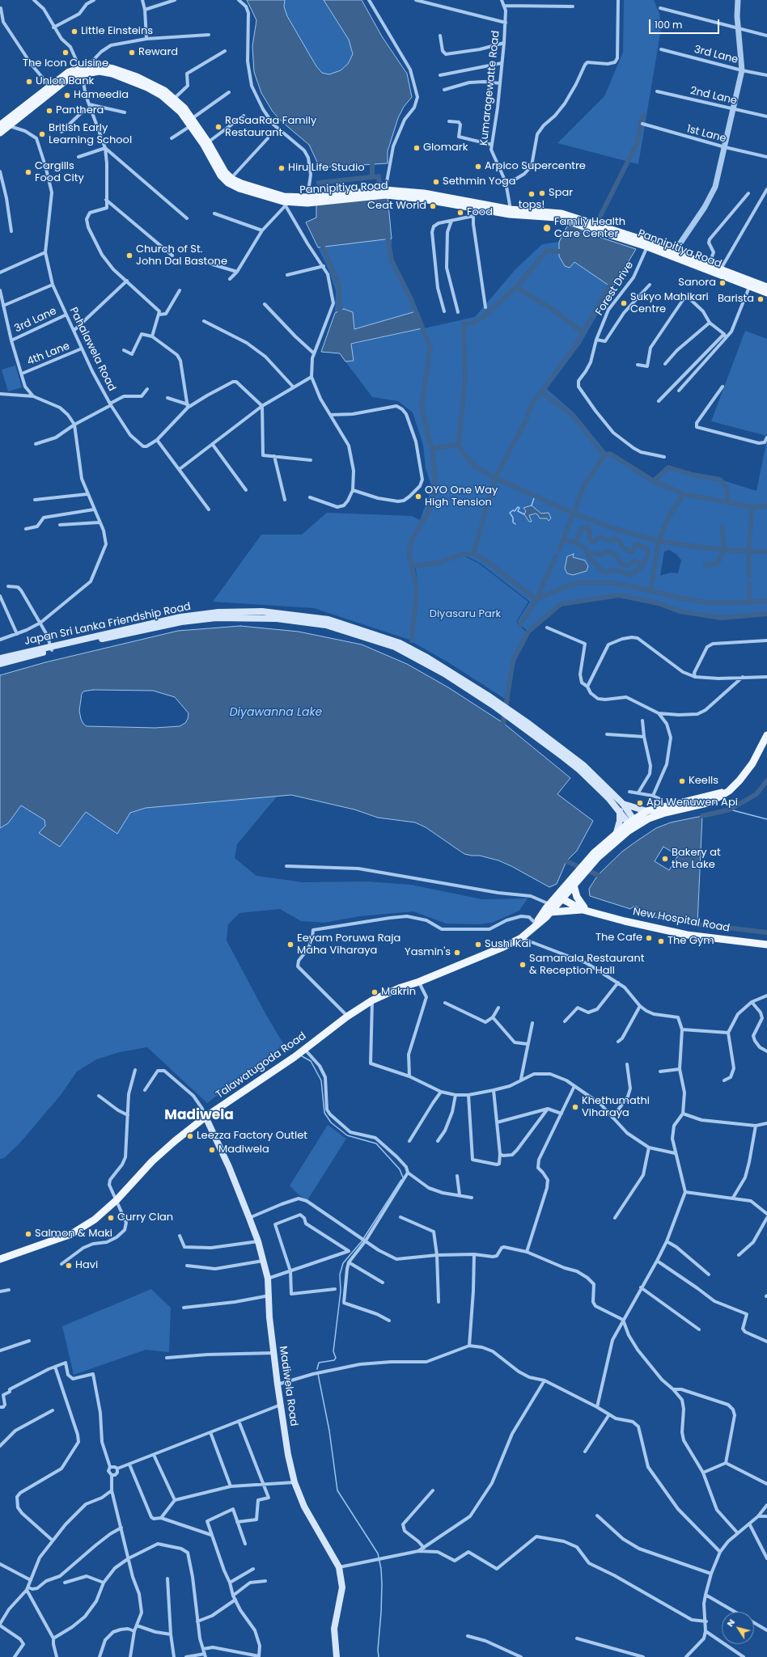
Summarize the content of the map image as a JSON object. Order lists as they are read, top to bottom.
{
  "streets": {
    "main road": [
      "Pannipitiya Road",
      "Japan Sri Lanka Friendship Road",
      "New Hospital Road",
      "Talawatugoda Road",
      "Madiwela Road"
    ],
    "street": [
      "3rd Lane",
      "Kumaragewatte Road",
      "2nd Lane",
      "1st Lane",
      "Forest Drive",
      "Pahalawela Road",
      "4th Lane"
    ]
  },
  "crossings": [
    ["3rd Lane", "Pahalawela Road"],
    ["Kumaragewatte Road", "Pannipitiya Road"],
    ["Pannipitiya Road", "Forest Drive"],
    ["Pannipitiya Road", "Pahalawela Road"],
    ["Pahalawela Road", "4th Lane"],
    ["Japan Sri Lanka Friendship Road", "Talawatugoda Road"],
    ["New Hospital Road", "Talawatugoda Road"],
    ["Talawatugoda Road", "Madiwela Road"]
  ],
  "districts": ["Madiwela"],
  "water": ["Diyawanna Lake"],
  "parks": ["Diyasaru Park"],
  "places": [
    "Little Einsteins",
    "The Icon Cuisine",
    "Reward",
    "Union Bank",
    "Hameedia",
    "Panthera",
    "RaSaaRaa Family Restaurant",
    "British Early Learning School",
    "Glomark",
    "Arpico Supercentre",
    "Hiru Life Studio",
    "Cargills Food City",
    "Sethmin Yoga",
    "Spar",
    "tops!",
    "Ceat World",
    "Food",
    "Family Health Care Center",
    "Church of St. John Dal Bastone",
    "Sanora",
    "Barista",
    "Sukyo Mahikari Centre",
    "OYO One Way High Tension",
    "Keells",
    "Api Wenuwen Api",
    "Bakery at the Lake",
    "The Cafe",
    "The Gym",
    "Eeyam Poruwa Raja Maha Viharaya",
    "Sushi Kai",
    "Yasmin's",
    "Samanala Restaurant & Reception Hall",
    "Makrin",
    "Khethumathi Viharaya",
    "Leezza Factory Outlet",
    "Madiwela",
    "Curry Clan",
    "Salmon & Maki",
    "Havi"
  ],
  "scale_bar": "100 m",
  "north": "top left"
}
